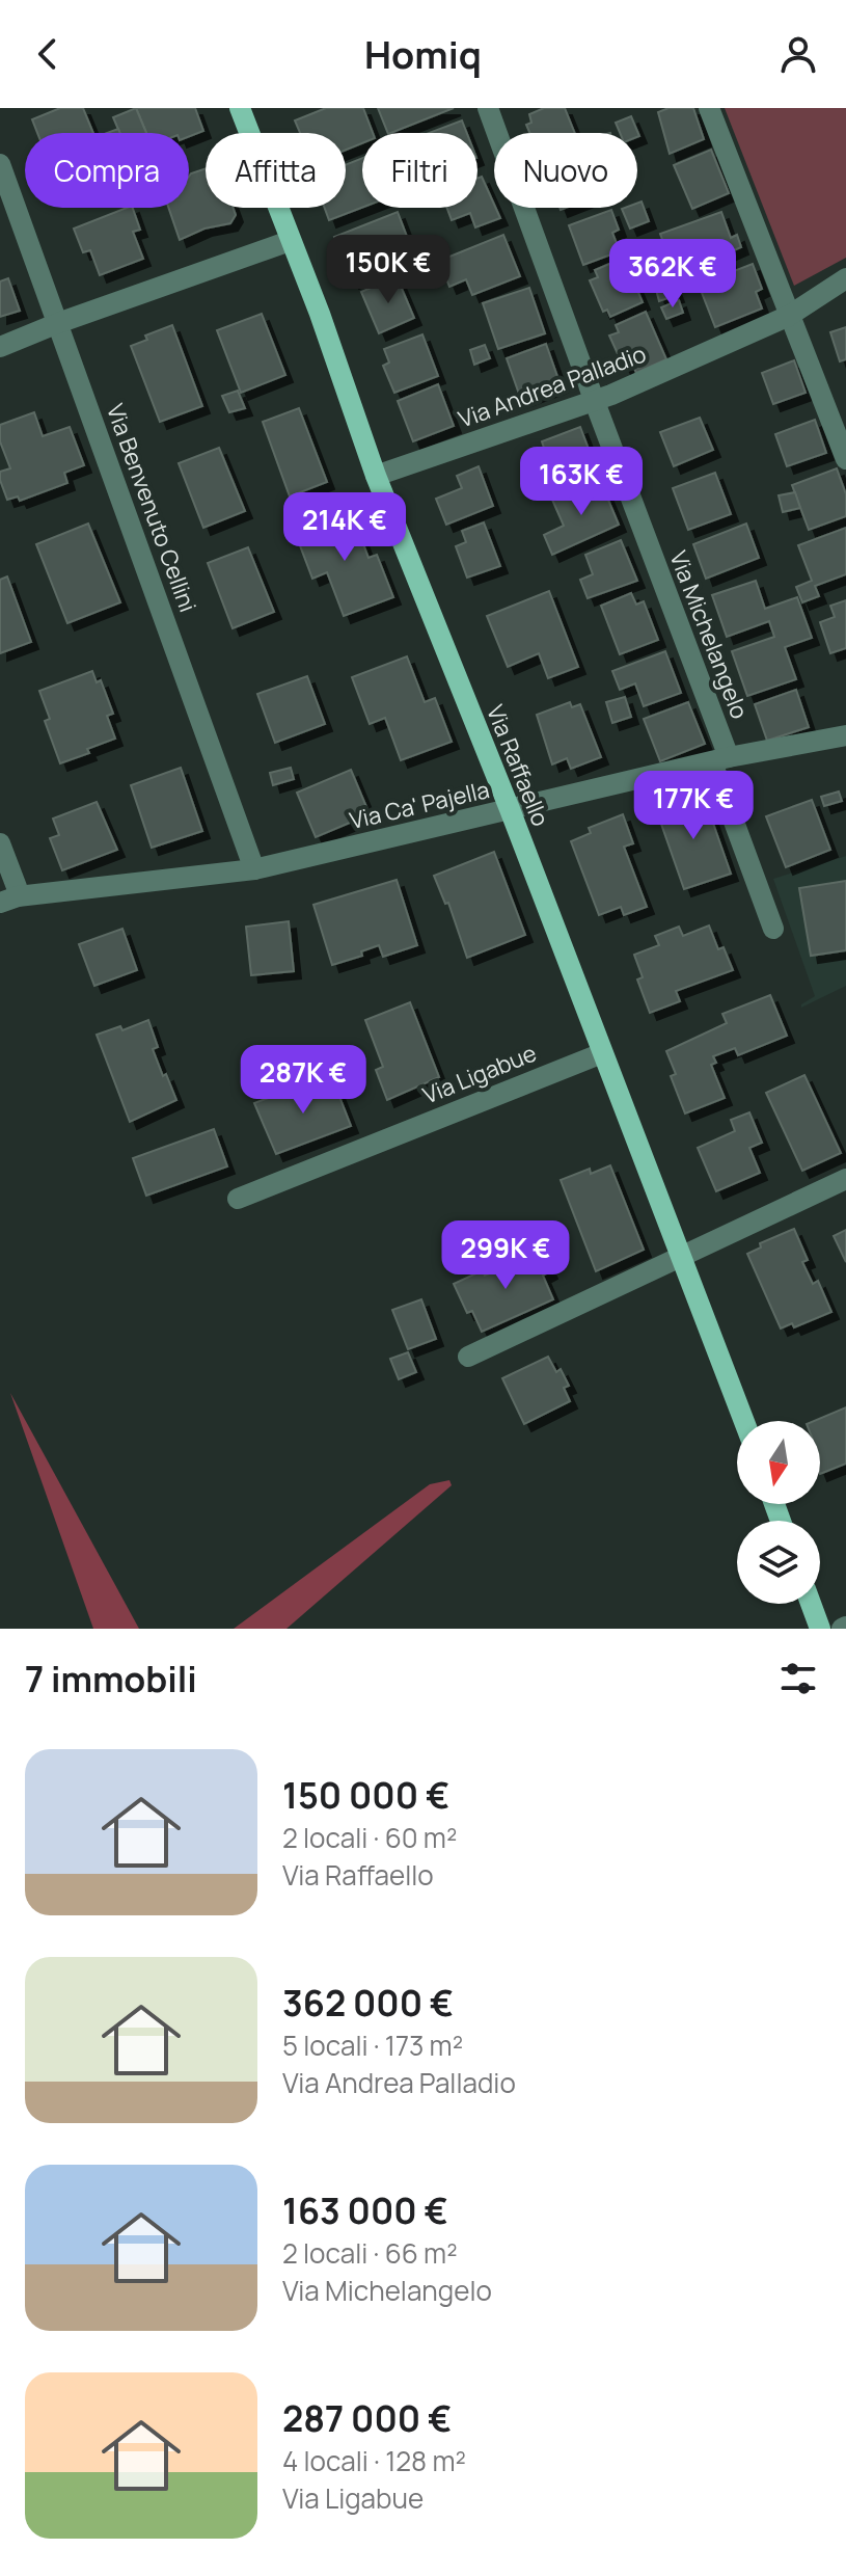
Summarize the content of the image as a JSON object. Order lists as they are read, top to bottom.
{
  "streets": {
    "main road": ["Via Raffaello"],
    "street": [
      "Via Andrea Palladio",
      "Via Benvenuto Cellini",
      "Via Michelangelo",
      "Via Ca' Pajella",
      "Via Ligabue"
    ]
  },
  "crossings": [
    ["Via Andrea Palladio", "Via Michelangelo"],
    ["Via Andrea Palladio", "Via Raffaello"],
    ["Via Benvenuto Cellini", "Via Ca' Pajella"],
    ["Via Michelangelo", "Via Ca' Pajella"],
    ["Via Raffaello", "Via Ca' Pajella"],
    ["Via Raffaello", "Via Ligabue"]
  ],
  "north": "bottom",
  "page": {
    "header": "Homiq",
    "chip": [
      "Compra",
      "Affitta",
      "Filtri",
      "Nuovo"
    ],
    "price": [
      "150K €",
      "362K €",
      "163K €",
      "214K €",
      "177K €",
      "287K €",
      "299K €"
    ],
    "heading": "7 immobili",
    "list": [
      {
        "name": "150 000 €",
        "note": "2 locali · 60 m² · Via Raffaello"
      },
      {
        "name": "362 000 €",
        "note": "5 locali · 173 m² · Via Andrea Palladio"
      },
      {
        "name": "163 000 €",
        "note": "2 locali · 66 m² · Via Michelangelo"
      },
      {
        "name": "287 000 €",
        "note": "4 locali · 128 m² · Via Ligabue"
      }
    ]
  }
}
